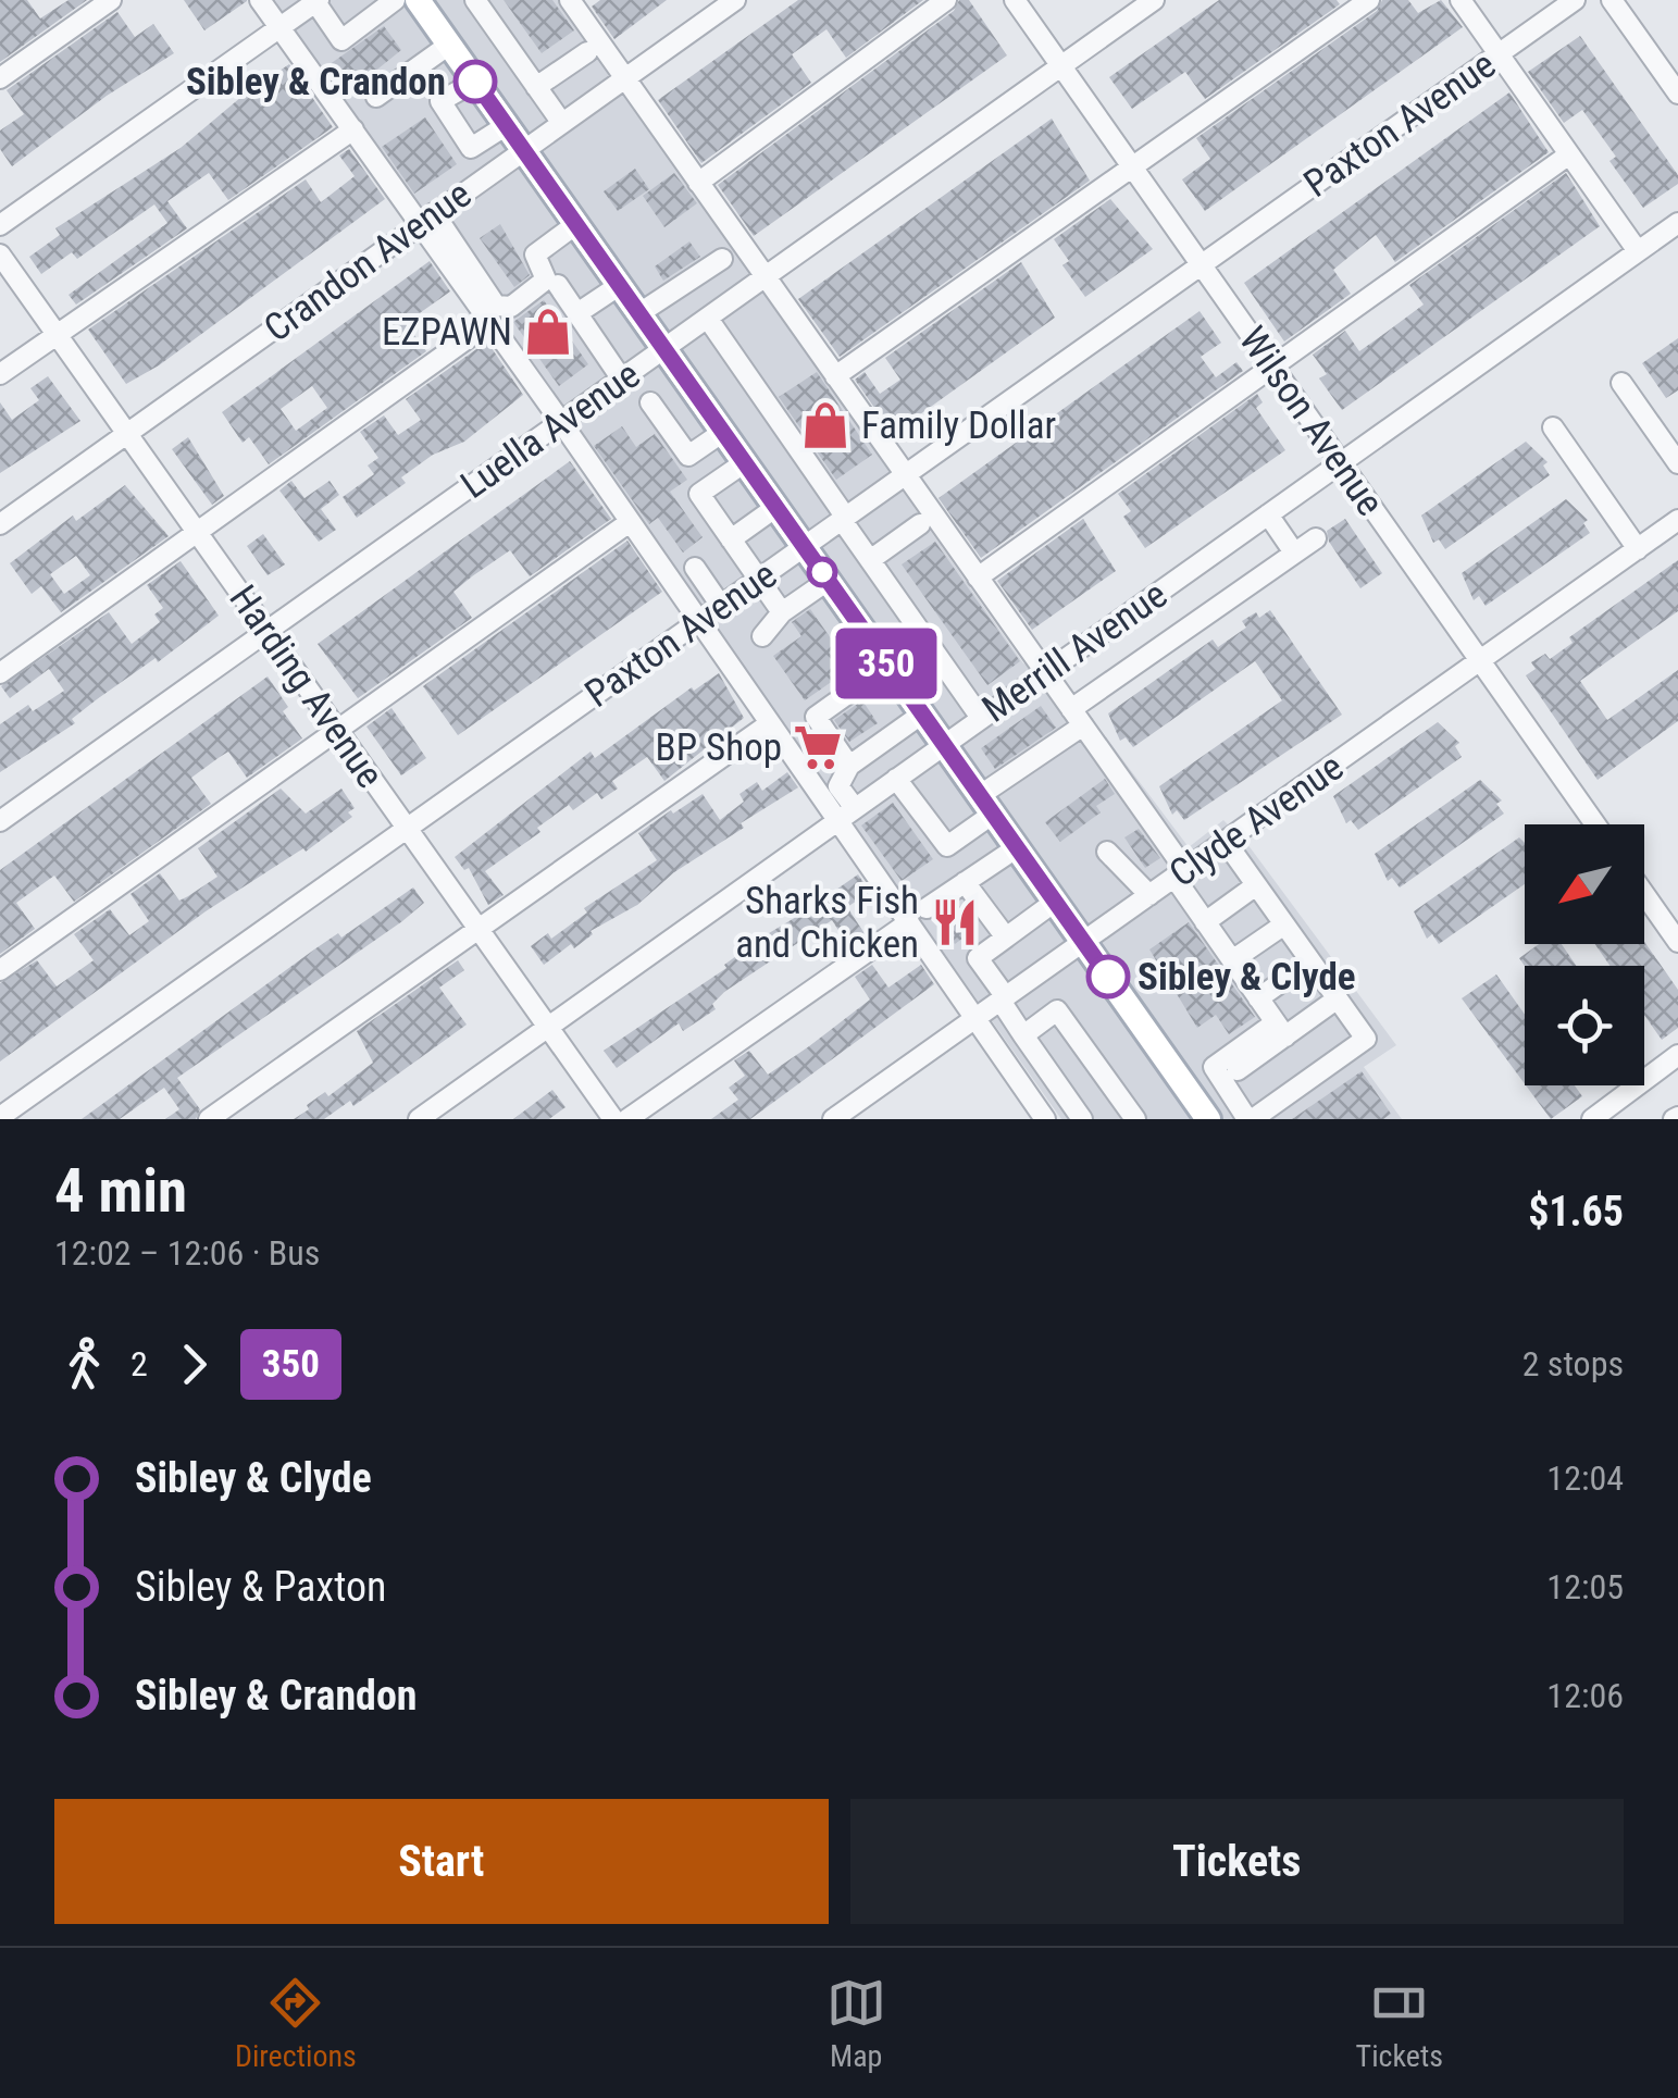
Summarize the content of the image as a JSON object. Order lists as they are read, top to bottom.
{
  "streets": {
    "street": [
      "Paxton Avenue",
      "Crandon Avenue",
      "Wilson Avenue",
      "Luella Avenue",
      "Merrill Avenue",
      "Harding Avenue",
      "Clyde Avenue"
    ]
  },
  "crossings": [
    ["Paxton Avenue", "Wilson Avenue"],
    ["Paxton Avenue", "Harding Avenue"],
    ["Crandon Avenue", "Harding Avenue"],
    ["Wilson Avenue", "Luella Avenue"],
    ["Wilson Avenue", "Merrill Avenue"],
    ["Wilson Avenue", "Clyde Avenue"],
    ["Luella Avenue", "Harding Avenue"],
    ["Merrill Avenue", "Harding Avenue"]
  ],
  "places": {
    "other": ["Sibley & Crandon", "Sibley & Clyde"],
    "shop": ["EZPAWN", "Family Dollar"],
    "supermarket": ["BP Shop"],
    "restaurant": ["Sharks Fish and Chicken"]
  },
  "lines": ["bus line 350"],
  "north": "bottom left",
  "page": {
    "on_map": "350",
    "heading": ["4 min", "12:02 – 12:06 · Bus", "$1.65"],
    "legs": ["2", "350", "2 stops"],
    "list": [
      {
        "name": "Sibley & Clyde",
        "value": "12:04"
      },
      {
        "name": "Sibley & Paxton",
        "value": "12:05"
      },
      {
        "name": "Sibley & Crandon",
        "value": "12:06"
      }
    ],
    "buttons": ["Start", "Tickets"],
    "tabs": ["Directions", "Map", "Tickets"]
  }
}
